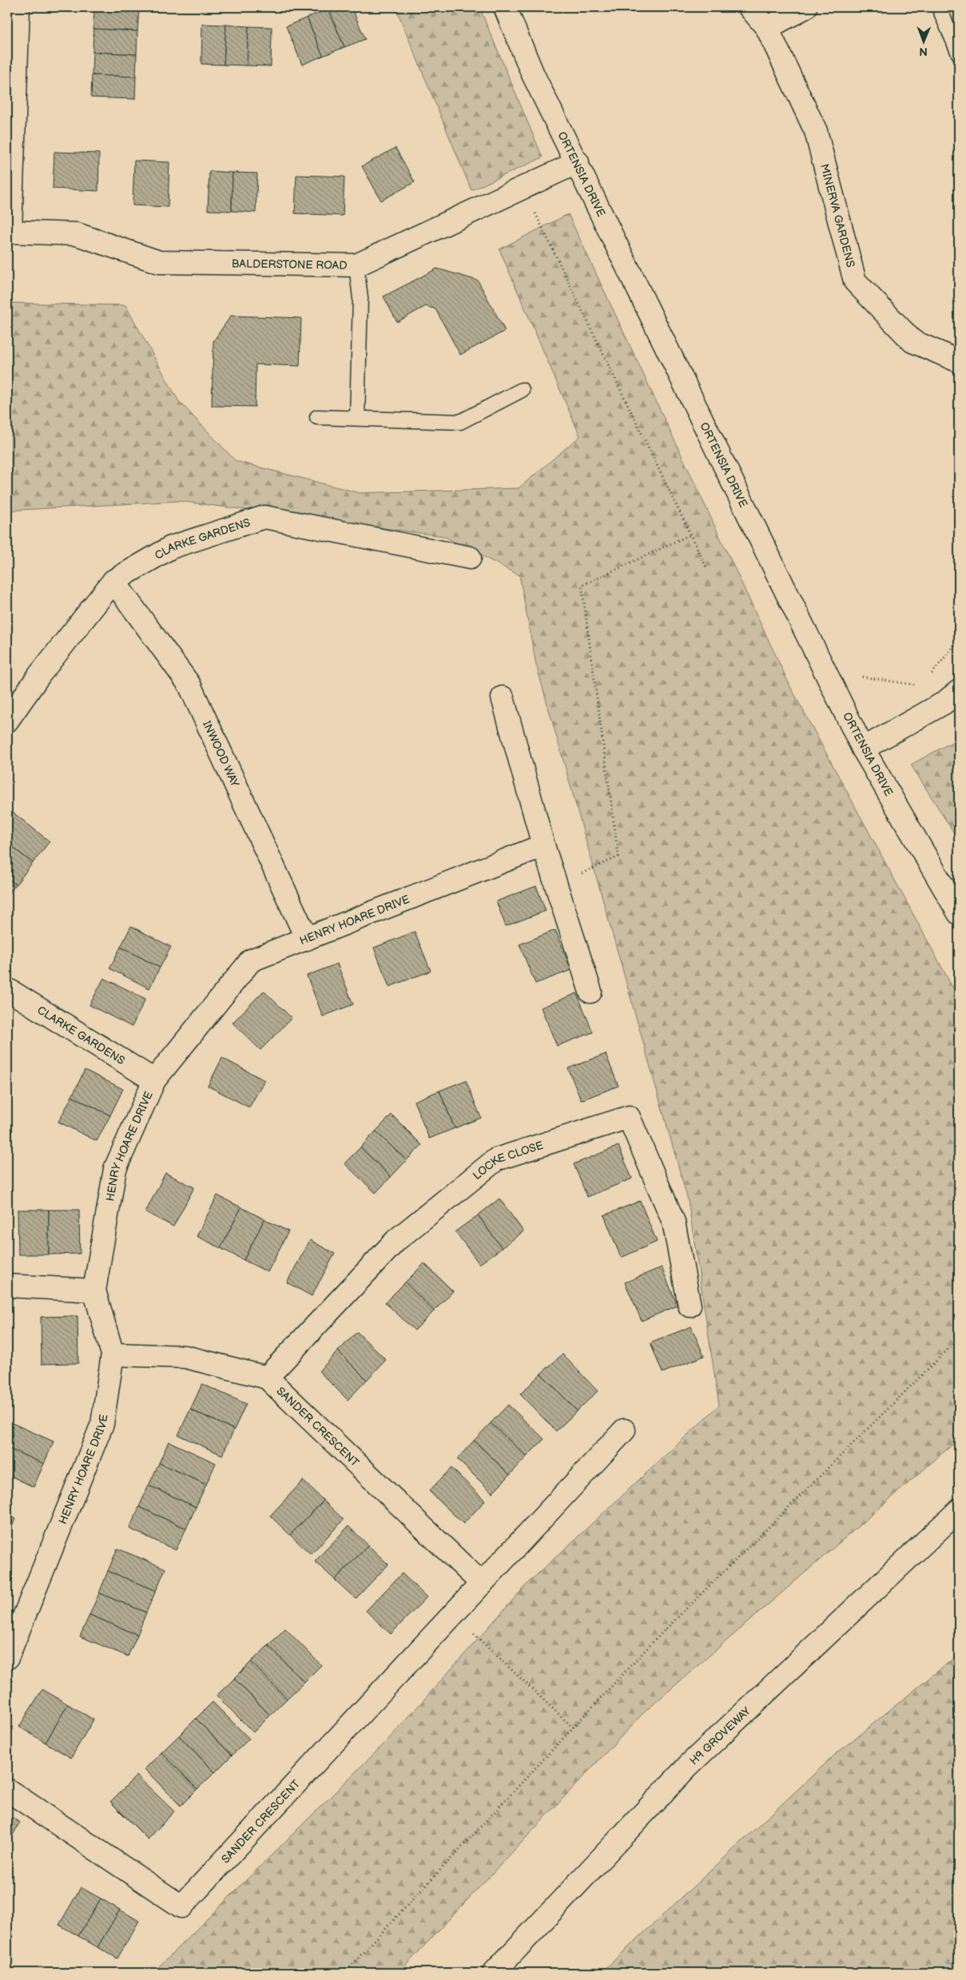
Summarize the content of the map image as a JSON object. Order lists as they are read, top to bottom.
{
  "streets": {
    "street": [
      "ORTENSIA DRIVE",
      "MINERVA GARDENS",
      "BALDERSTONE ROAD",
      "CLARKE GARDENS",
      "INWOOD WAY",
      "HENRY HOARE DRIVE",
      "LOCKE CLOSE",
      "SANDER CRESCENT",
      "H9 GROVEWAY"
    ]
  },
  "crossings": [
    ["ORTENSIA DRIVE", "BALDERSTONE ROAD"],
    ["CLARKE GARDENS", "INWOOD WAY"],
    ["CLARKE GARDENS", "HENRY HOARE DRIVE"],
    ["INWOOD WAY", "HENRY HOARE DRIVE"],
    ["HENRY HOARE DRIVE", "SANDER CRESCENT"],
    ["LOCKE CLOSE", "SANDER CRESCENT"]
  ],
  "north": "bottom"
}
